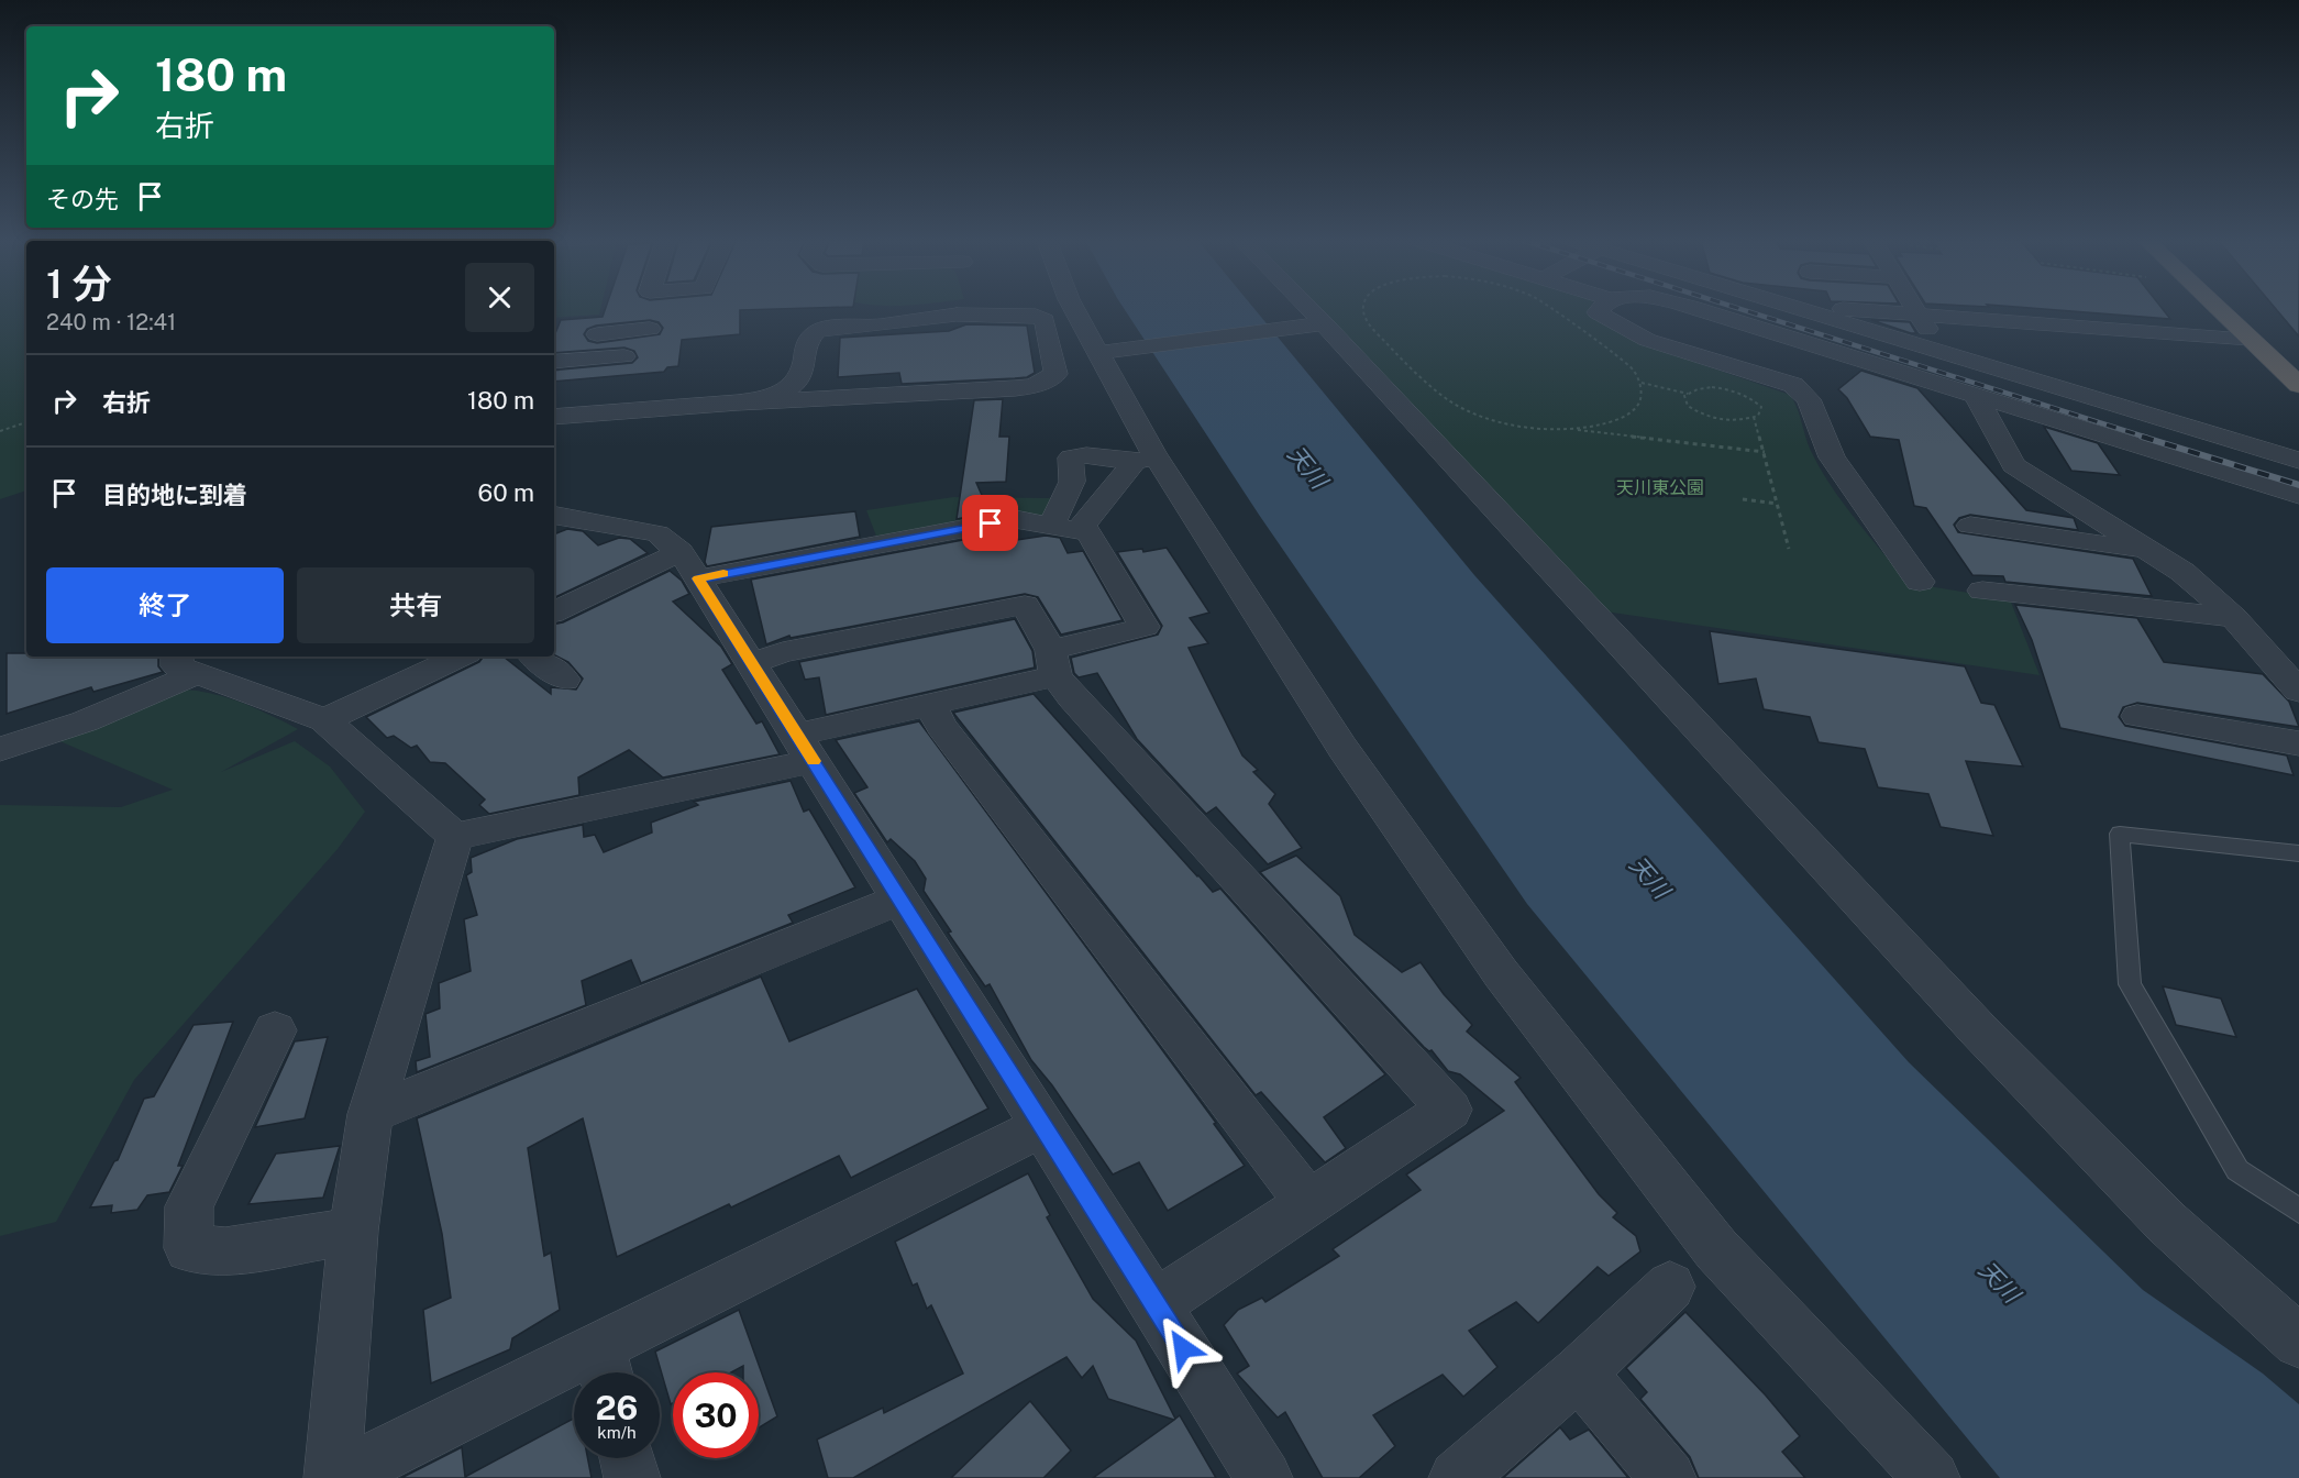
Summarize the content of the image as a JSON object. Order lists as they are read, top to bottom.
{
  "water": ["天川"],
  "parks": ["天川東公園"],
  "page": {
    "turn": ["180 m", "右折"],
    "then": "その先",
    "heading": ["1 分", "240 m · 12:41"],
    "list": [
      {
        "name": "右折",
        "value": "180 m"
      },
      {
        "name": "目的地に到着",
        "value": "60 m"
      }
    ],
    "buttons": ["終了", "共有"],
    "speed": "26 km/h",
    "limit": "30"
  }
}
